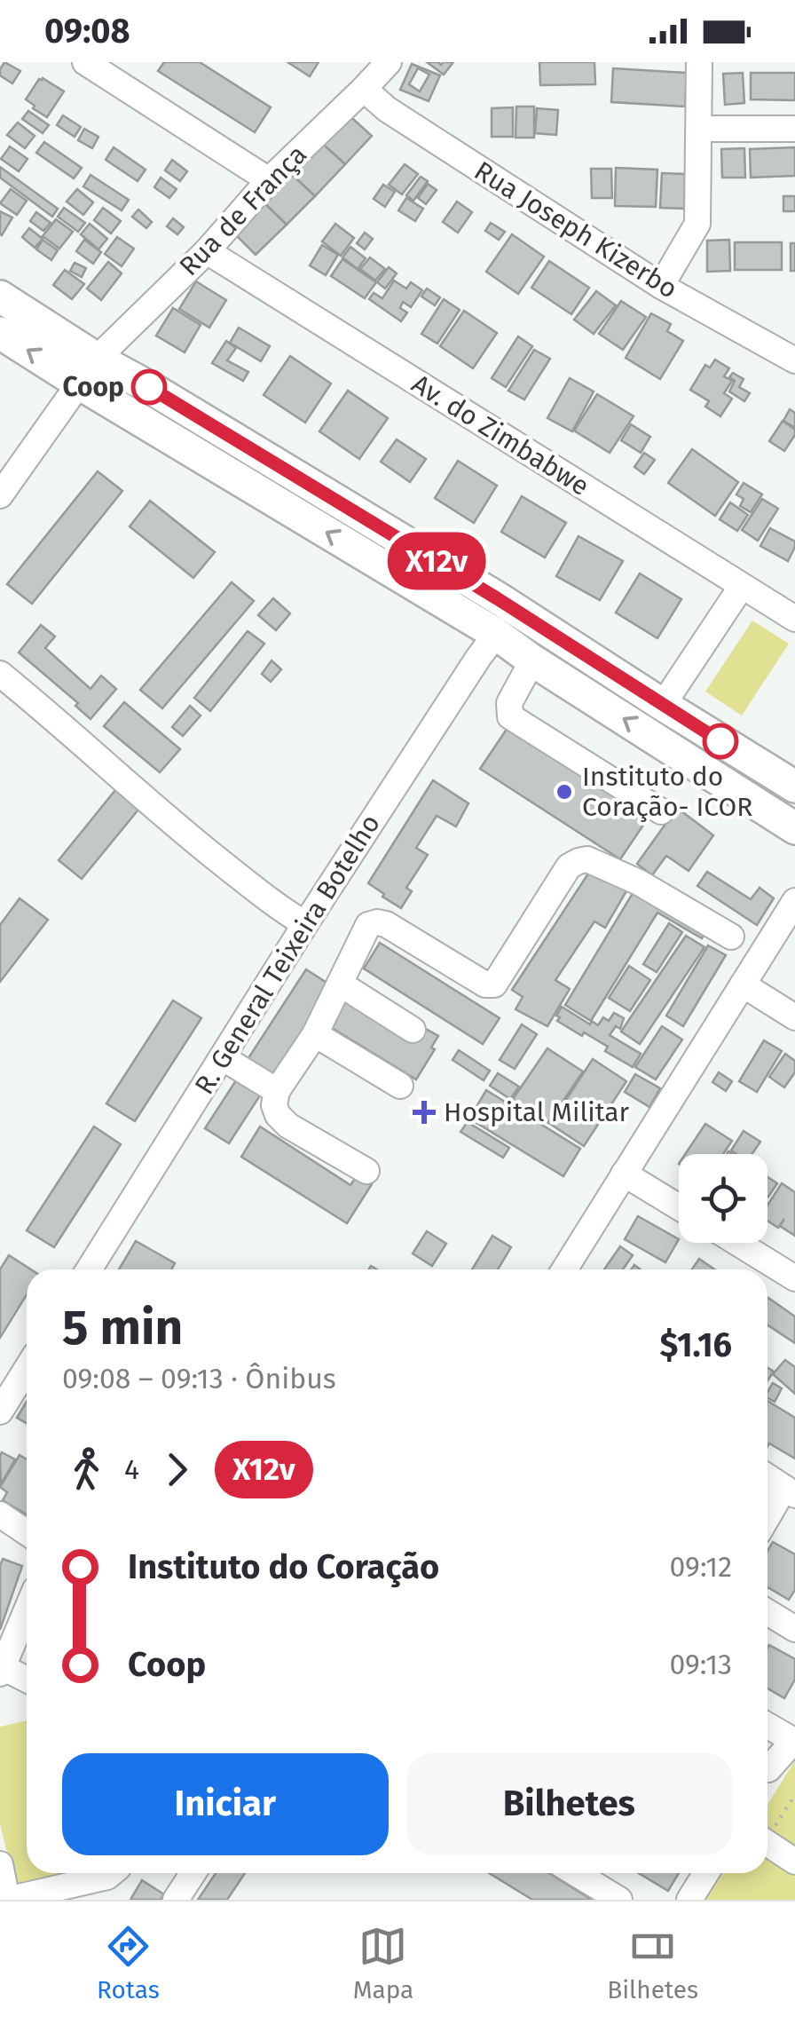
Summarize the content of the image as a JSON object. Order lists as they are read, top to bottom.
{
  "streets": {
    "street": [
      "Rua de França",
      "Rua Joseph Kizerbo",
      "Av. do Zimbabwe",
      "R. General Teixeira Botelho"
    ]
  },
  "crossings": [
    ["Rua de França", "Rua Joseph Kizerbo"],
    ["Rua de França", "Av. do Zimbabwe"]
  ],
  "places": {
    "other": ["Coop", "Instituto do Coração- ICOR"],
    "health": ["Hospital Militar"]
  },
  "lines": ["bus line X12v"],
  "page": {
    "status": "09:08",
    "on_map": "X12v",
    "heading": ["5 min", "09:08 – 09:13 · Ônibus", "$1.16"],
    "legs": ["4", "X12v"],
    "list": [
      {
        "name": "Instituto do Coração",
        "value": "09:12"
      },
      {
        "name": "Coop",
        "value": "09:13"
      }
    ],
    "buttons": ["Iniciar", "Bilhetes"],
    "tabs": ["Rotas", "Mapa", "Bilhetes"]
  }
}
